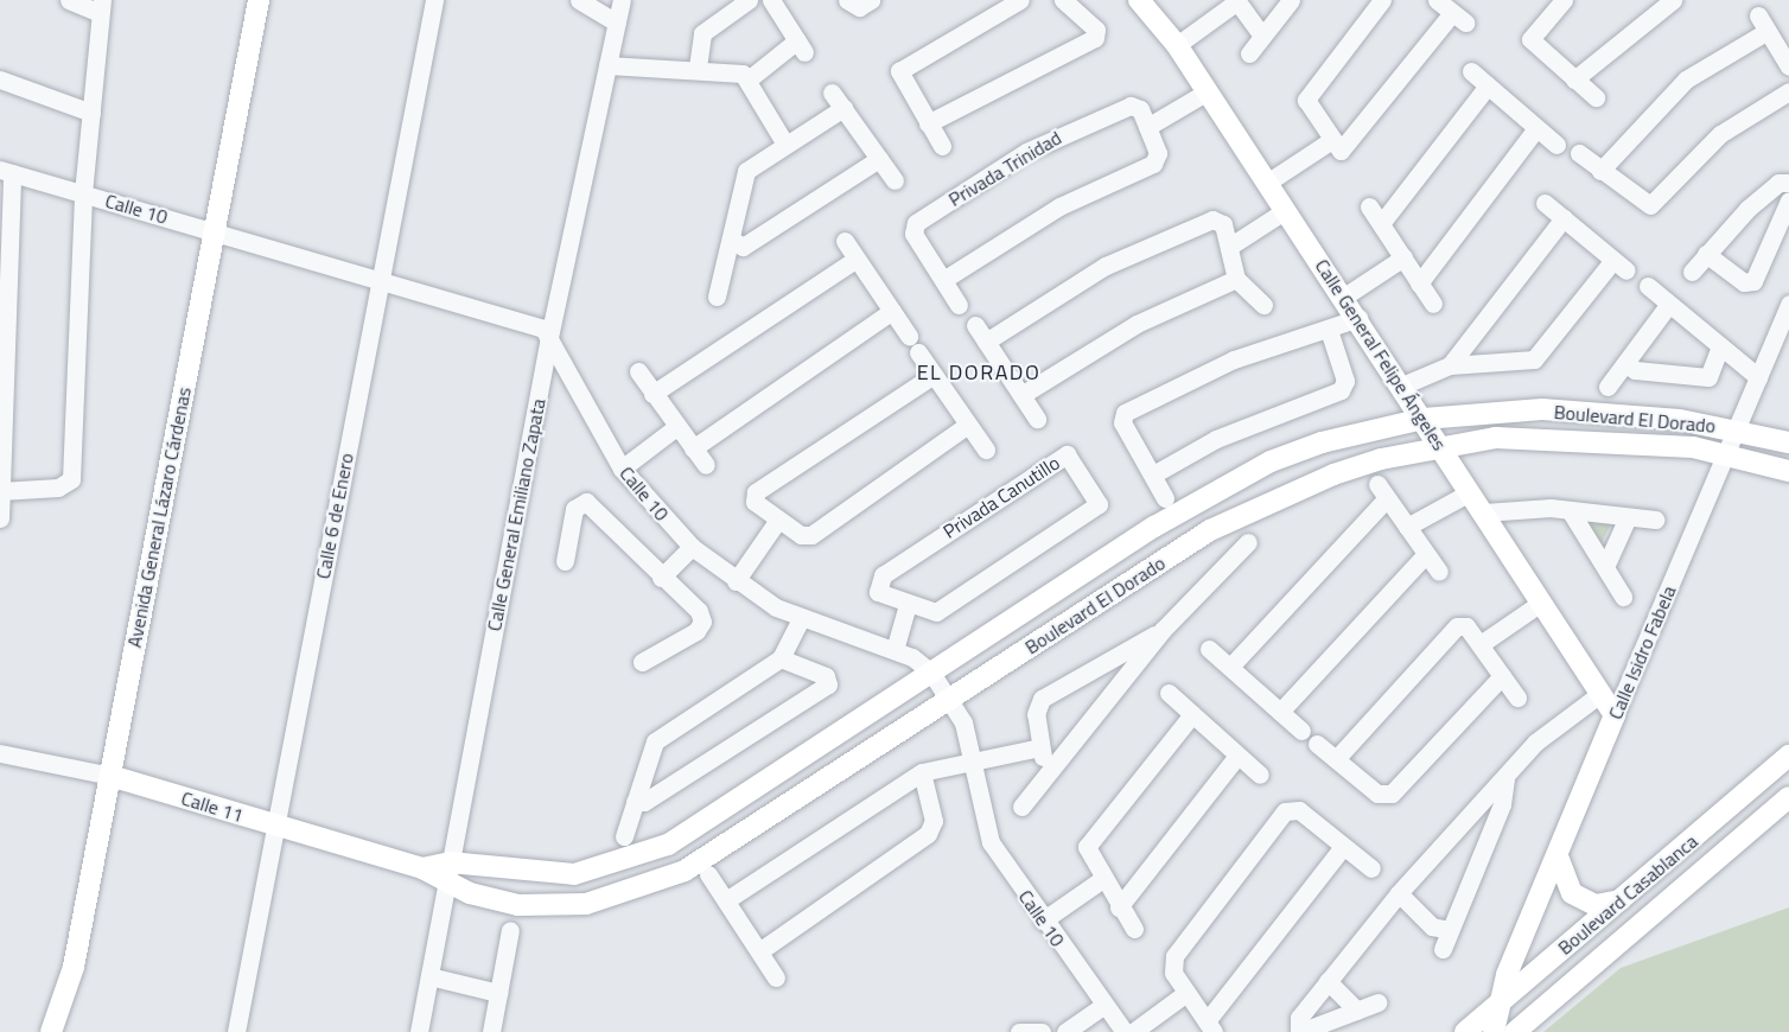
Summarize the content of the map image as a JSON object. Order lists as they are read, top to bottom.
{
  "streets": {
    "main road": [
      "Calle General Felipe Ángeles",
      "Boulevard El Dorado",
      "Avenida General Lázaro Cárdenas",
      "Calle Isidro Fabela",
      "Calle 11",
      "Boulevard Casablanca"
    ],
    "street": [
      "Privada Trinidad",
      "Calle 10",
      "Privada Canutillo",
      "Calle General Emiliano Zapata",
      "Calle 6 de Enero"
    ]
  },
  "crossings": [
    ["Calle 10", "Boulevard El Dorado"],
    ["Calle 10", "Calle General Emiliano Zapata"],
    ["Calle 10", "Calle 6 de Enero"],
    ["Calle 10", "Avenida General Lázaro Cárdenas"],
    ["Calle General Felipe Ángeles", "Boulevard El Dorado"],
    ["Calle General Felipe Ángeles", "Calle Isidro Fabela"],
    ["Boulevard El Dorado", "Calle General Emiliano Zapata"],
    ["Boulevard El Dorado", "Calle Isidro Fabela"],
    ["Boulevard El Dorado", "Calle 11"],
    ["Calle General Emiliano Zapata", "Calle 11"],
    ["Calle 6 de Enero", "Calle 11"],
    ["Avenida General Lázaro Cárdenas", "Calle 11"],
    ["Calle Isidro Fabela", "Boulevard Casablanca"]
  ],
  "districts": ["EL DORADO"]
}
